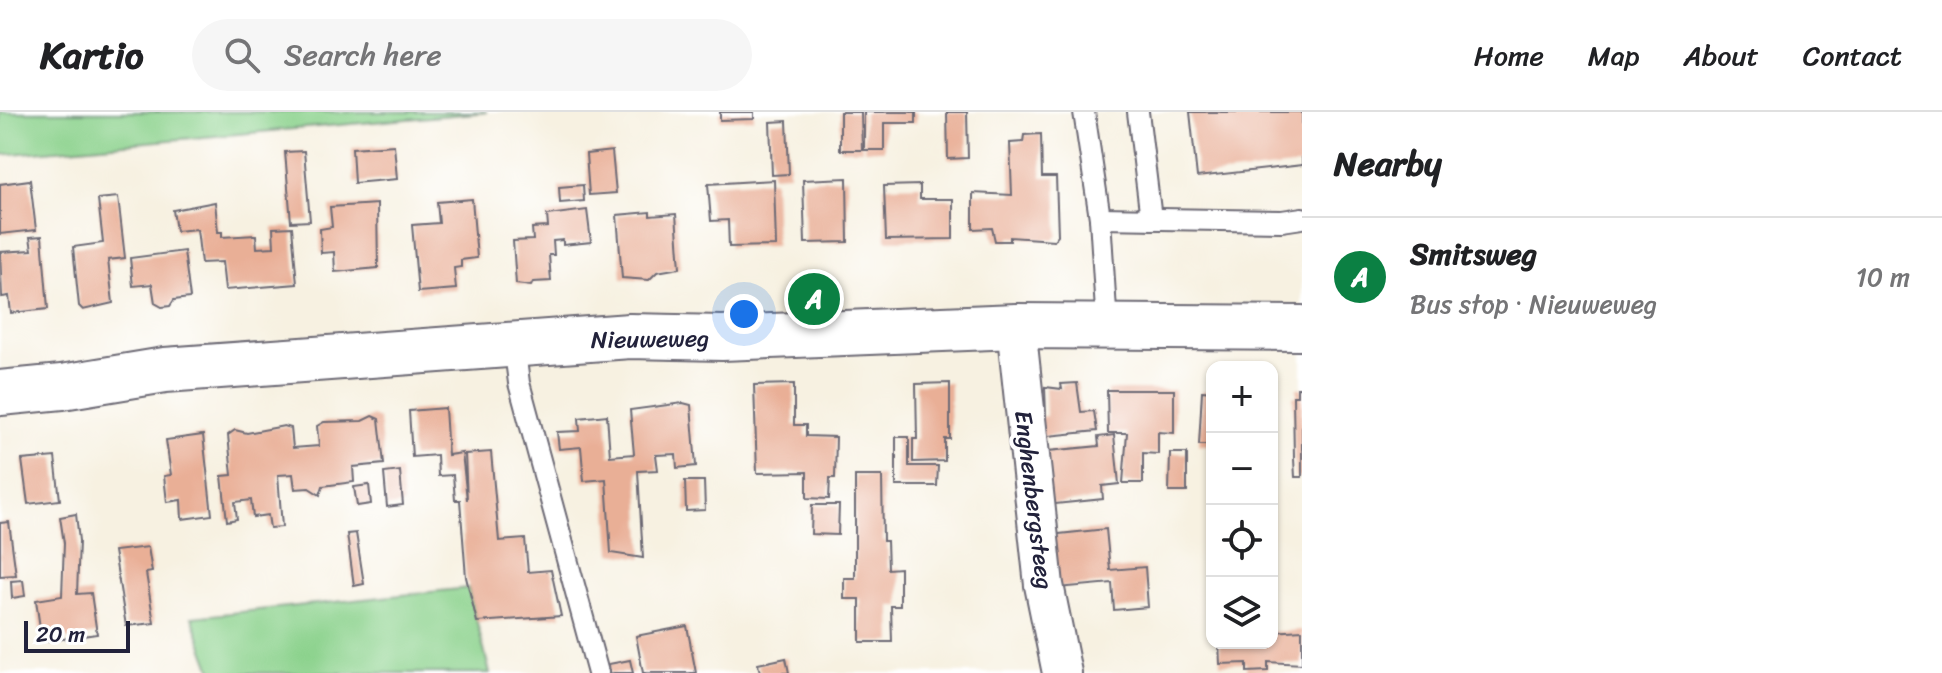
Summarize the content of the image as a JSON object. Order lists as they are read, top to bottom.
{
  "streets": {
    "street": ["Nieuweweg", "Enghenbergsteeg"]
  },
  "crossings": [
    ["Nieuweweg", "Enghenbergsteeg"]
  ],
  "scale_bar": "20 m",
  "page": {
    "header": "Kartio",
    "search": "Search here",
    "nav": [
      "Home",
      "Map",
      "About",
      "Contact"
    ],
    "heading": "Nearby",
    "list": [
      {
        "mark": "A",
        "name": "Smitsweg",
        "note": "Bus stop · Nieuweweg",
        "value": "10 m"
      }
    ],
    "pins": "A",
    "map_buttons": ["+", "−"],
    "scale": "20 m"
  }
}
